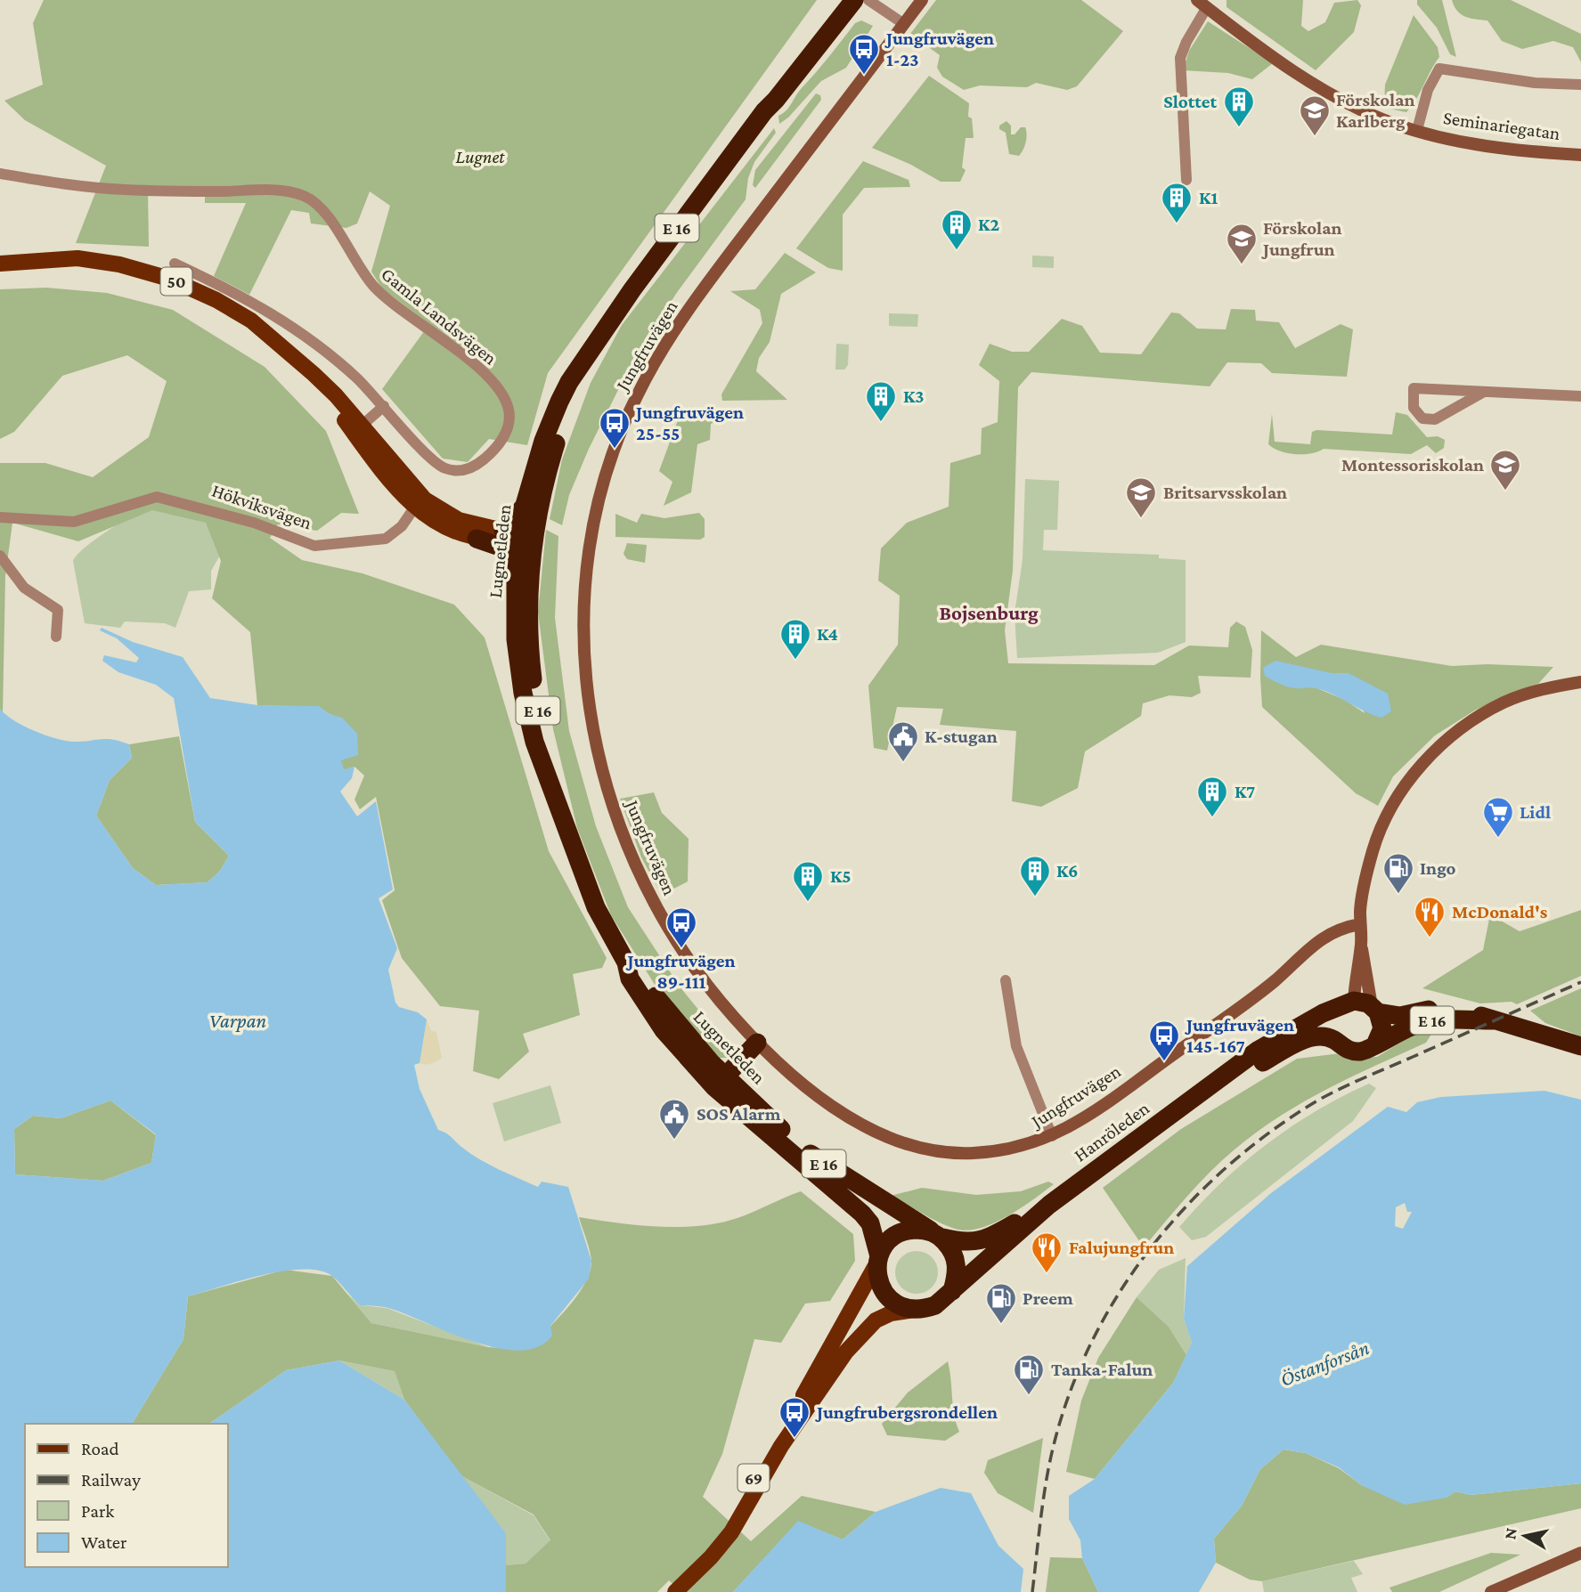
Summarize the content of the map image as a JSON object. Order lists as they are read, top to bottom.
{
  "streets": {
    "highway": [
      "E 16",
      "50",
      "Lugnetleden",
      "Hanröleden"
    ],
    "main road": ["69"],
    "street": [
      "Seminariegatan",
      "Gamla Landsvägen",
      "Jungfruvägen",
      "Hökviksvägen"
    ]
  },
  "crossings": [
    ["E 16", "Lugnetleden"],
    ["E 16", "Hanröleden"],
    ["E 16", "69"],
    ["50", "Hökviksvägen"],
    ["50", "Lugnetleden"],
    ["Lugnetleden", "Hanröleden"],
    ["Lugnetleden", "69"],
    ["Hanröleden", "69"]
  ],
  "districts": ["Bojsenburg"],
  "water": ["Varpan", "Östanforsån"],
  "parks": ["Lugnet"],
  "places": {
    "bus stop": [
      "Jungfruvägen 1-23",
      "Jungfruvägen 25-55",
      "Jungfruvägen 89-111",
      "Jungfruvägen 145-167",
      "Jungfrubergsrondellen"
    ],
    "building": [
      "Slottet",
      "K1",
      "K2",
      "K3",
      "K4",
      "K7",
      "K6",
      "K5"
    ],
    "school or university": [
      "Förskolan Karlberg",
      "Förskolan Jungfrun",
      "Montessoriskolan",
      "Britsarvsskolan"
    ],
    "public building": ["K-stugan", "SOS Alarm"],
    "supermarket": ["Lidl"],
    "fuel station": ["Ingo", "Preem", "Tanka-Falun"],
    "restaurant": ["McDonald's", "Falujungfrun"]
  },
  "legend": [
    "Road",
    "Railway",
    "Park",
    "Water"
  ],
  "north": "left"
}
